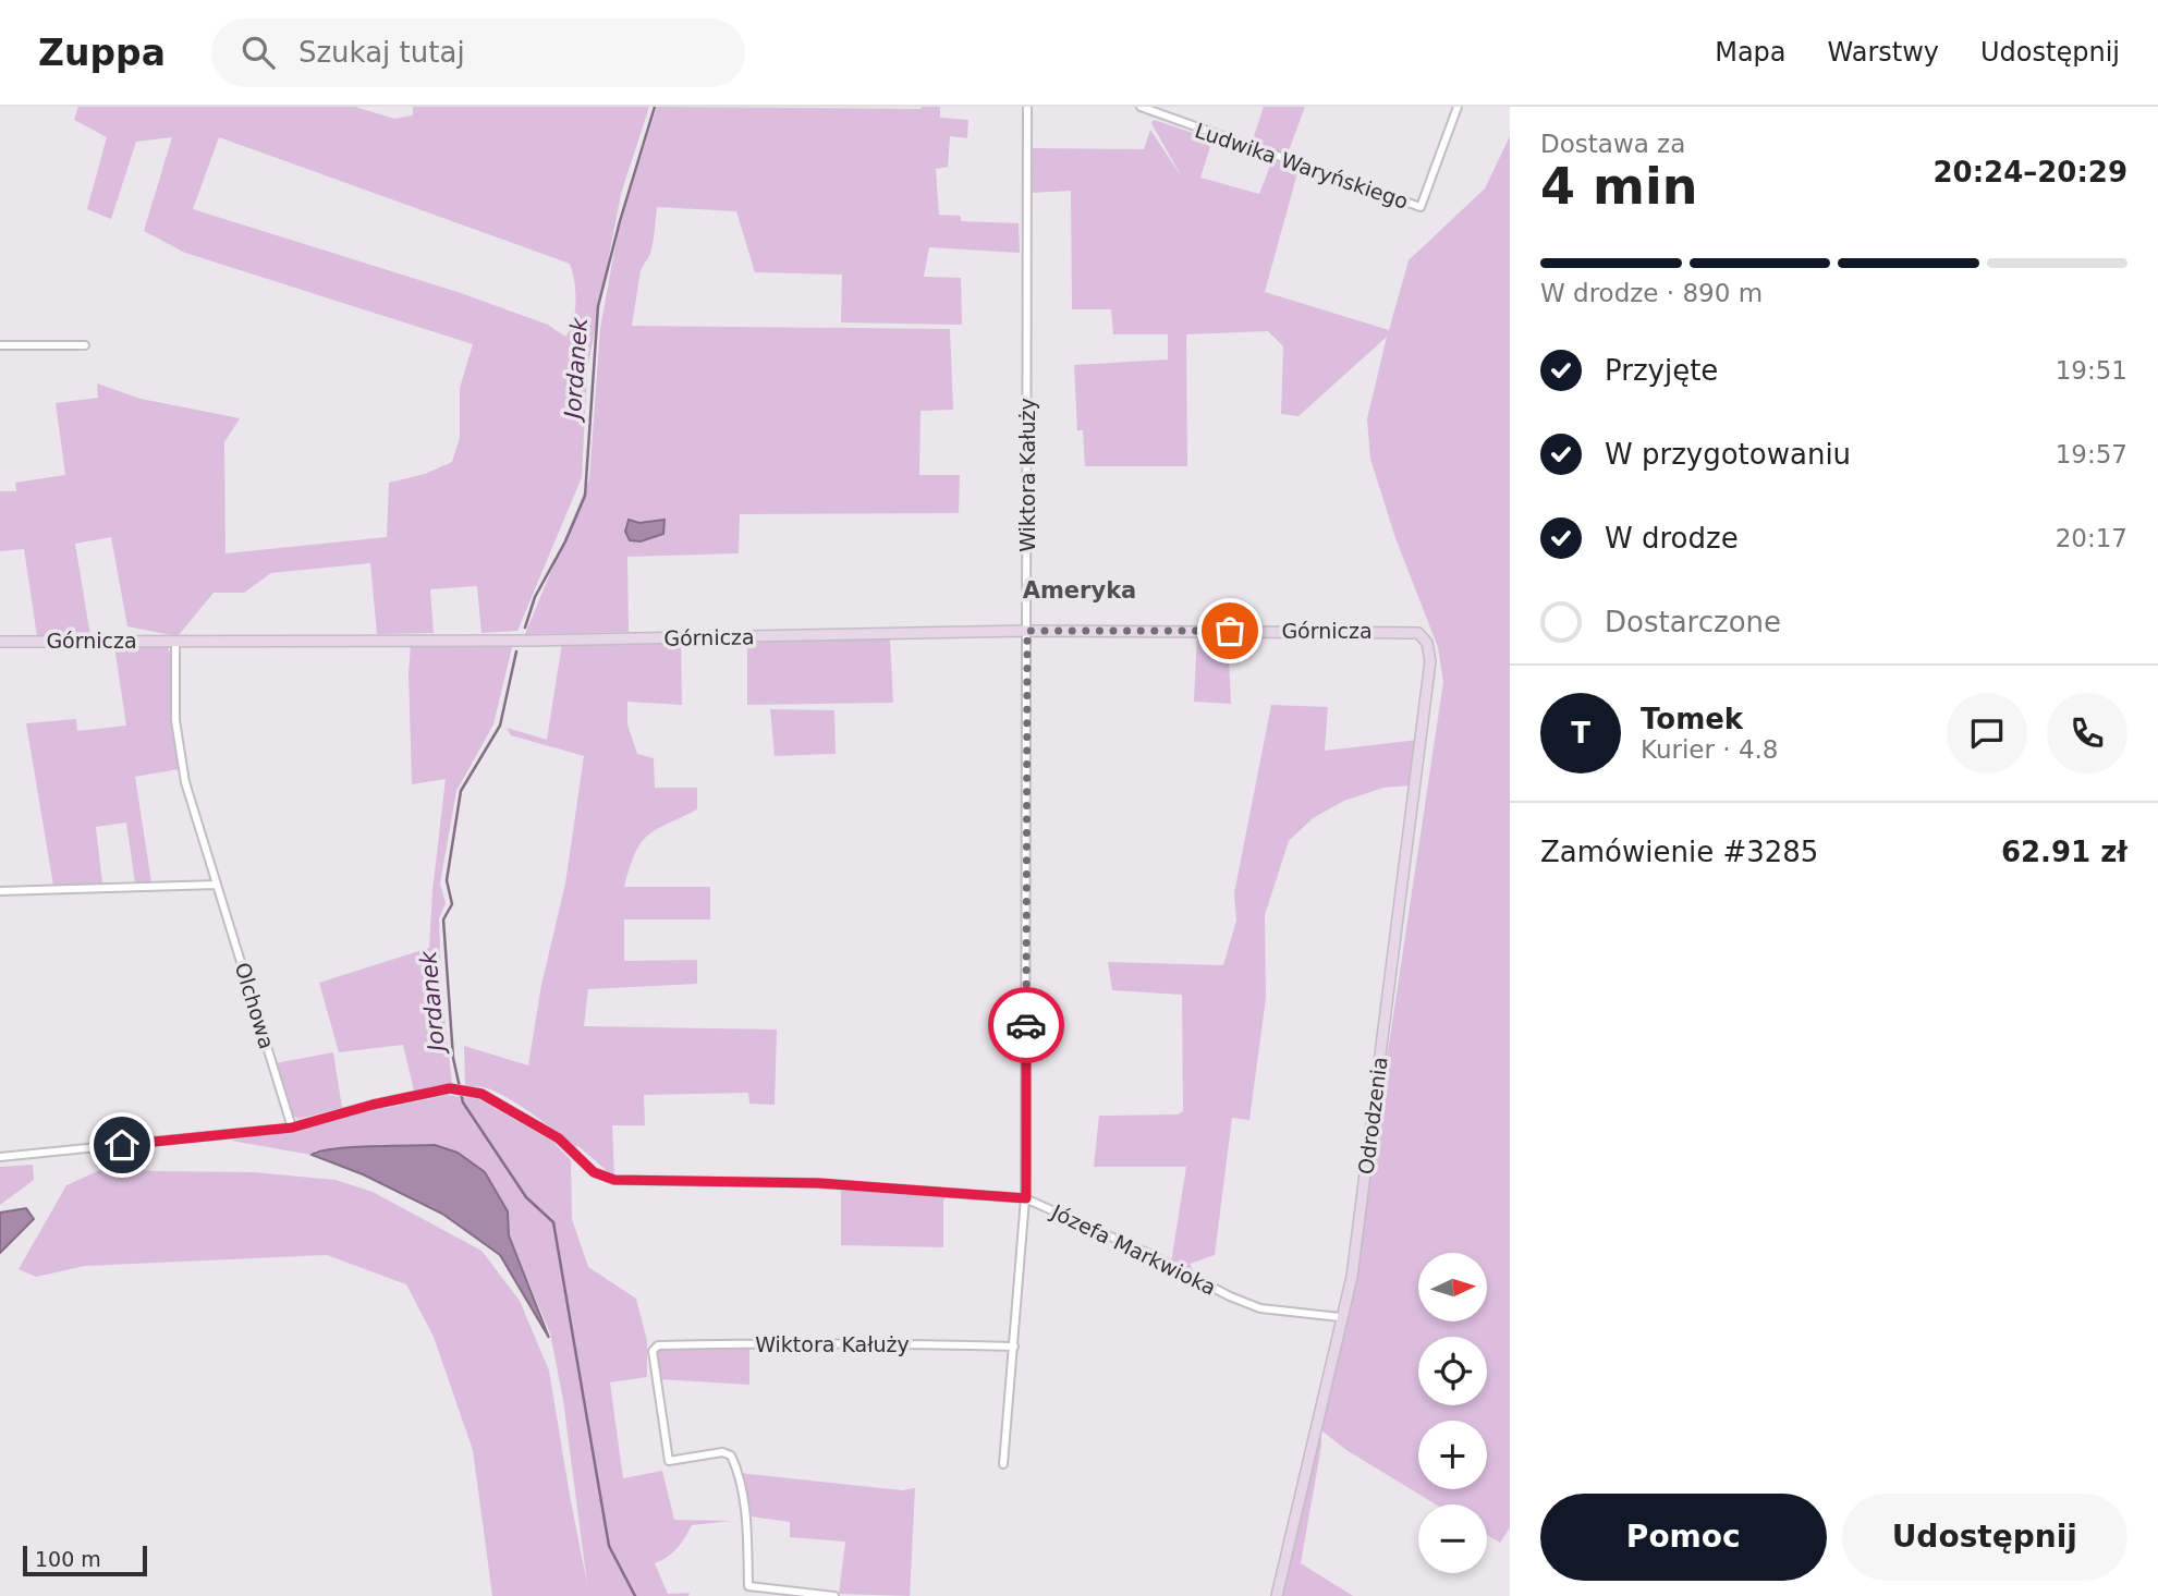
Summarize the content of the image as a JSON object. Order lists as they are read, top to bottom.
{
  "streets": {
    "street": [
      "Ludwika Waryńskiego",
      "Wiktora Kałuży",
      "Górnicza",
      "Olchowa",
      "Odrodzenia",
      "Józefa Markwioka"
    ]
  },
  "crossings": [
    ["Wiktora Kałuży", "Górnicza"],
    ["Wiktora Kałuży", "Józefa Markwioka"],
    ["Górnicza", "Olchowa"],
    ["Górnicza", "Odrodzenia"],
    ["Olchowa", "Józefa Markwioka"],
    ["Odrodzenia", "Józefa Markwioka"]
  ],
  "districts": ["Ameryka"],
  "water": ["Jordanek"],
  "scale_bar": "100 m",
  "north": "right",
  "page": {
    "header": "Zuppa",
    "search": "Szukaj tutaj",
    "nav": ["Mapa", "Warstwy", "Udostępnij"],
    "heading": ["4 min", "Dostawa za", "20:24–20:29"],
    "panel": [
      "Tomek",
      "Kurier · 4.8",
      "Zamówienie #3285",
      "62.91 zł"
    ],
    "bar": "W drodze · 890 m",
    "list": [
      ["Przyjęte", "19:51"],
      ["W przygotowaniu", "19:57"],
      ["W drodze", "20:17"],
      "Dostarczone"
    ],
    "round": "T",
    "map_buttons": ["+", "−"],
    "buttons": ["Pomoc", "Udostępnij"],
    "scale": "100 m"
  }
}
